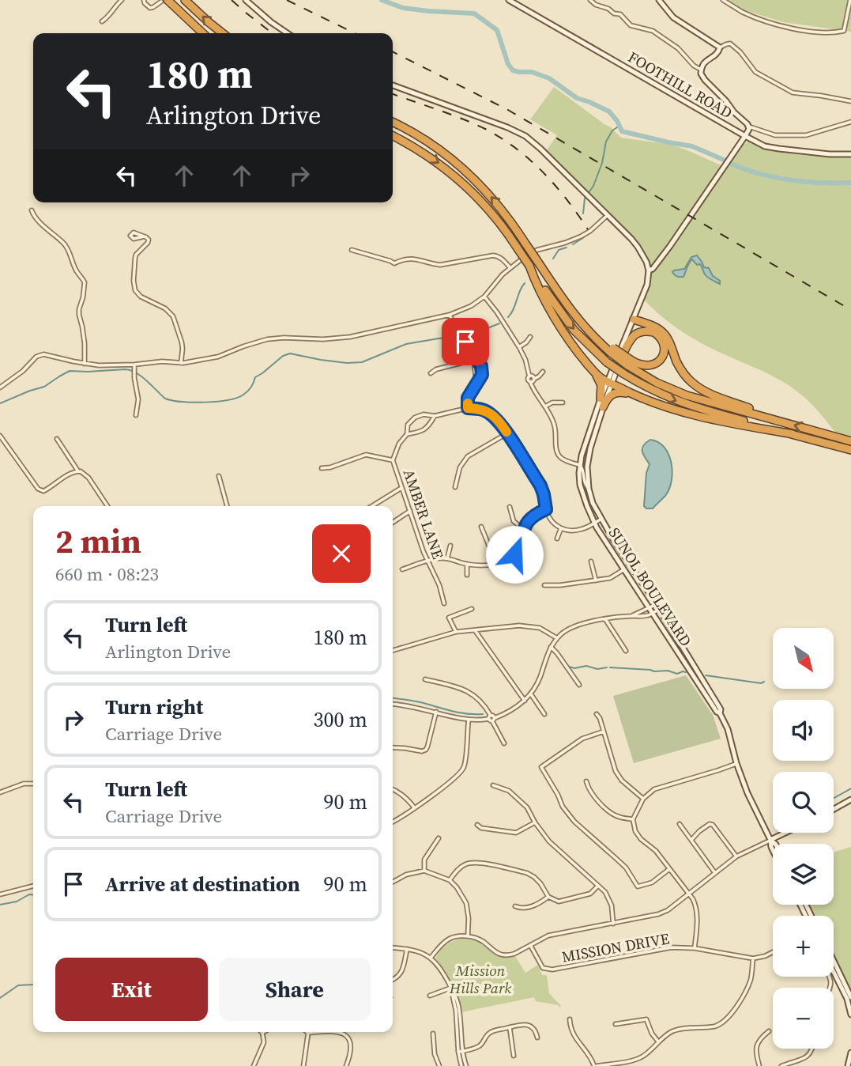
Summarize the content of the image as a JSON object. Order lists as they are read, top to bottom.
{
  "streets": {
    "main road": ["FOOTHILL ROAD", "SUNOL BOULEVARD"],
    "street": ["AMBER LANE", "MISSION DRIVE"]
  },
  "parks": ["Mission Hills Park"],
  "north": "bottom right",
  "page": {
    "turn": ["180 m", "Arlington Drive"],
    "heading": ["2 min", "660 m · 08:23"],
    "list": [
      {
        "name": "Turn left",
        "note": "Arlington Drive",
        "value": "180 m"
      },
      {
        "name": "Turn right",
        "note": "Carriage Drive",
        "value": "300 m"
      },
      {
        "name": "Turn left",
        "note": "Carriage Drive",
        "value": "90 m"
      },
      {
        "name": "Arrive at destination",
        "value": "90 m"
      }
    ],
    "map_buttons": ["+", "−"],
    "buttons": ["Exit", "Share"]
  }
}
